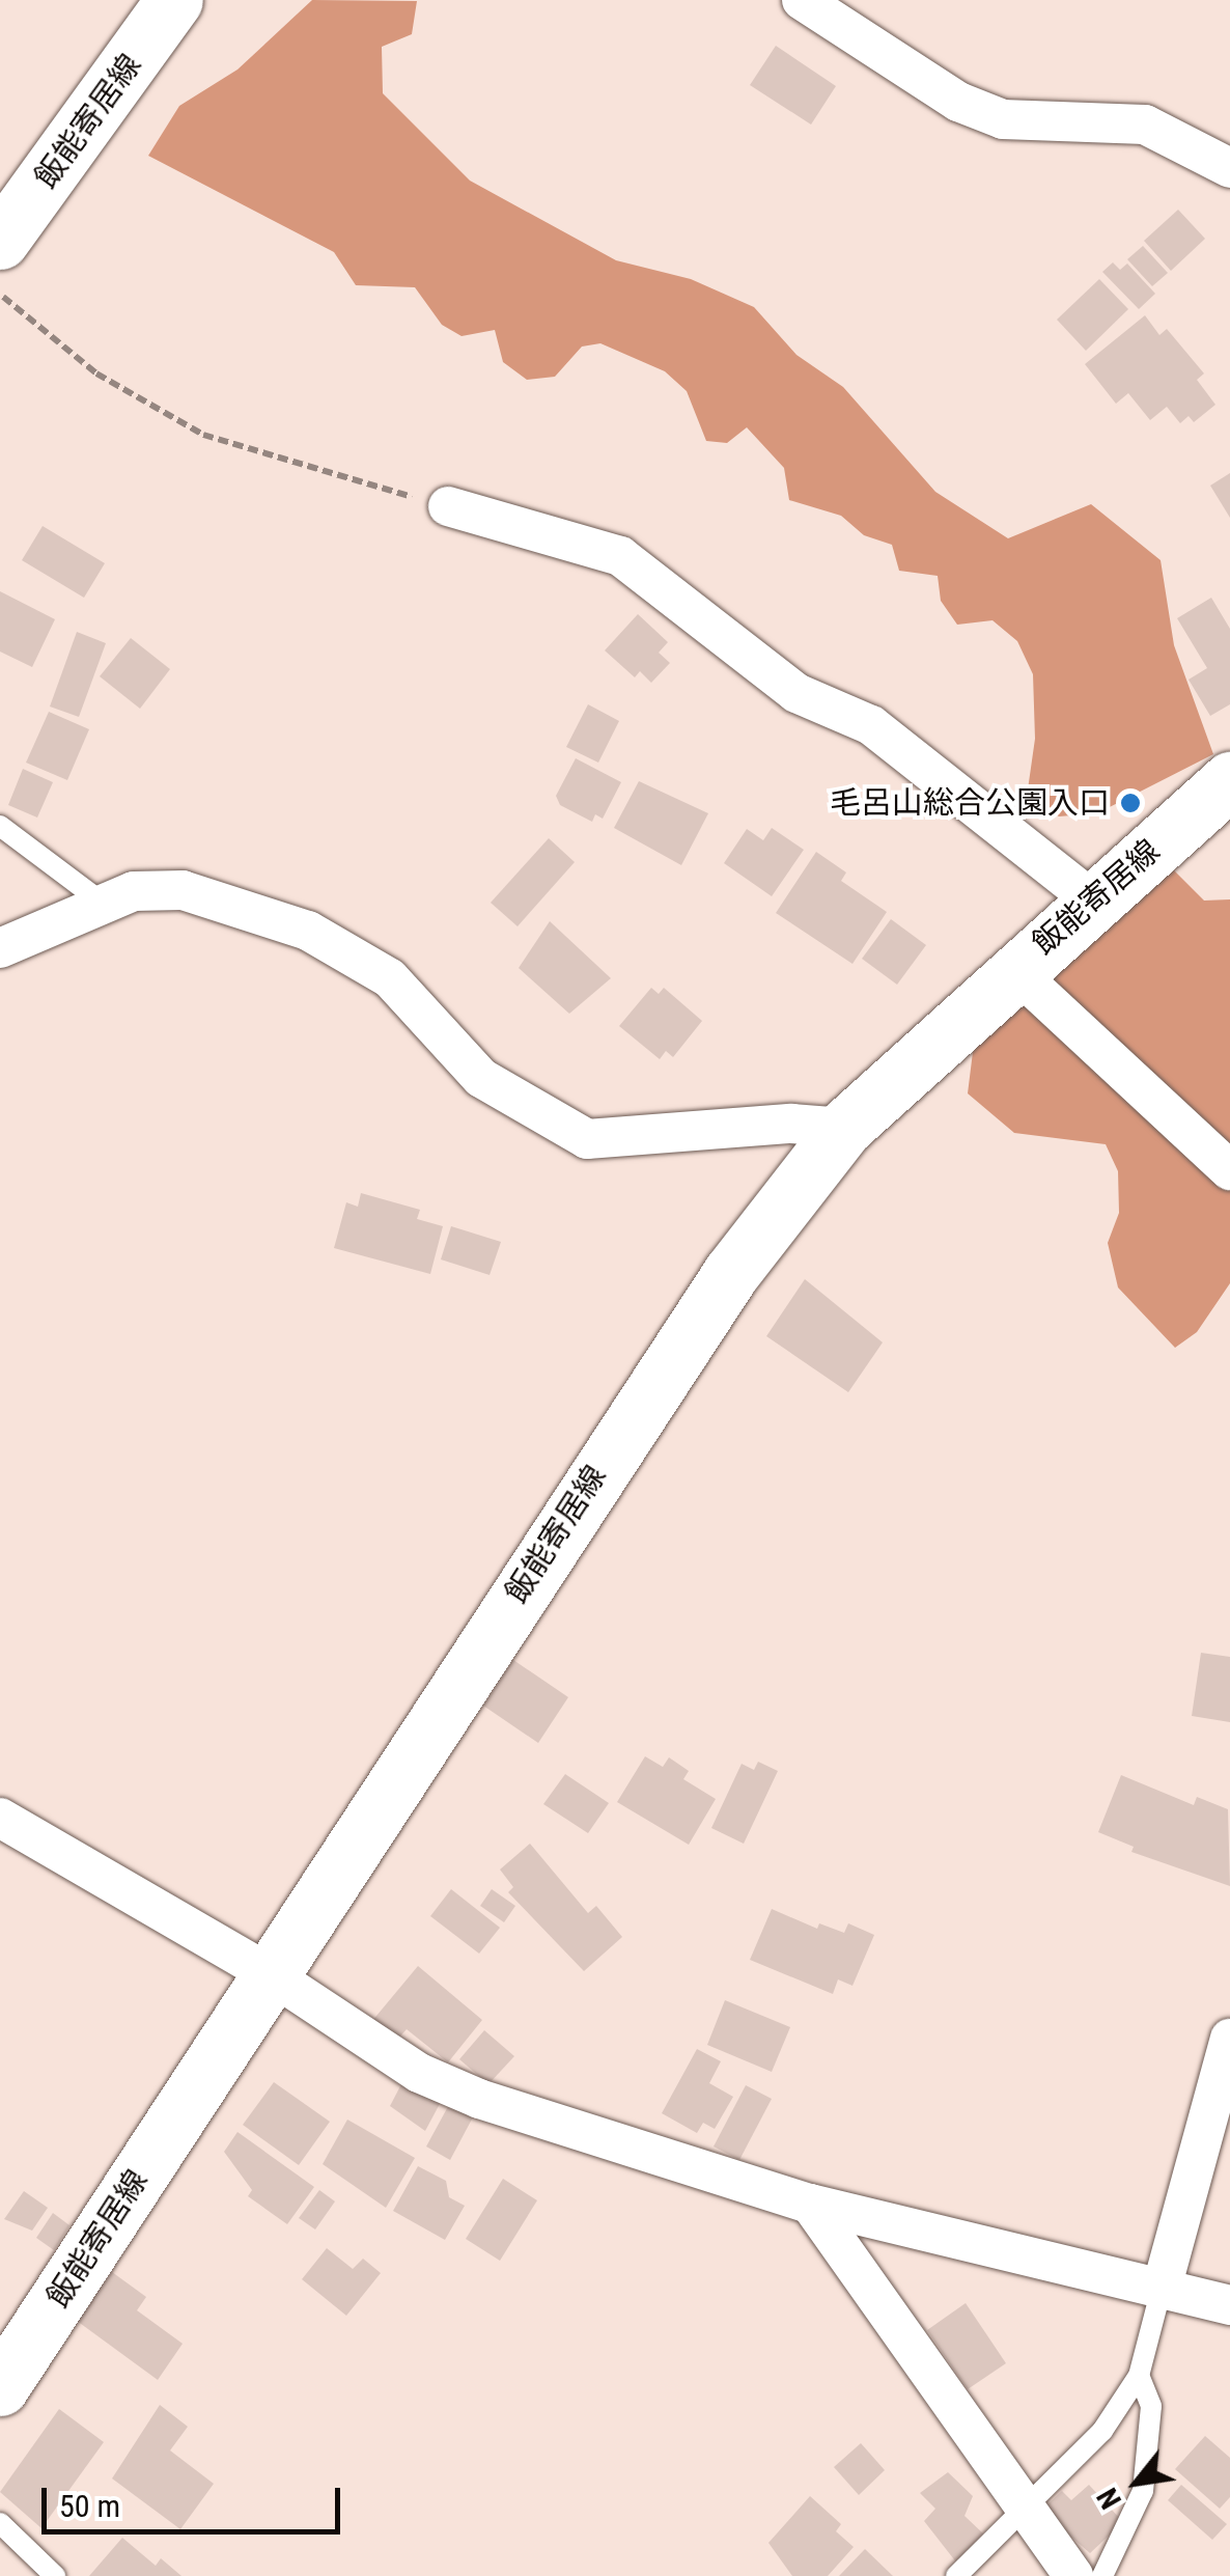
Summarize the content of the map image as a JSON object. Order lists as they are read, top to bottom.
{
  "streets": {
    "main road": ["飯能寄居線"]
  },
  "places": ["毛呂山総合公園入口"],
  "scale_bar": "50 m",
  "north": "bottom left"
}
